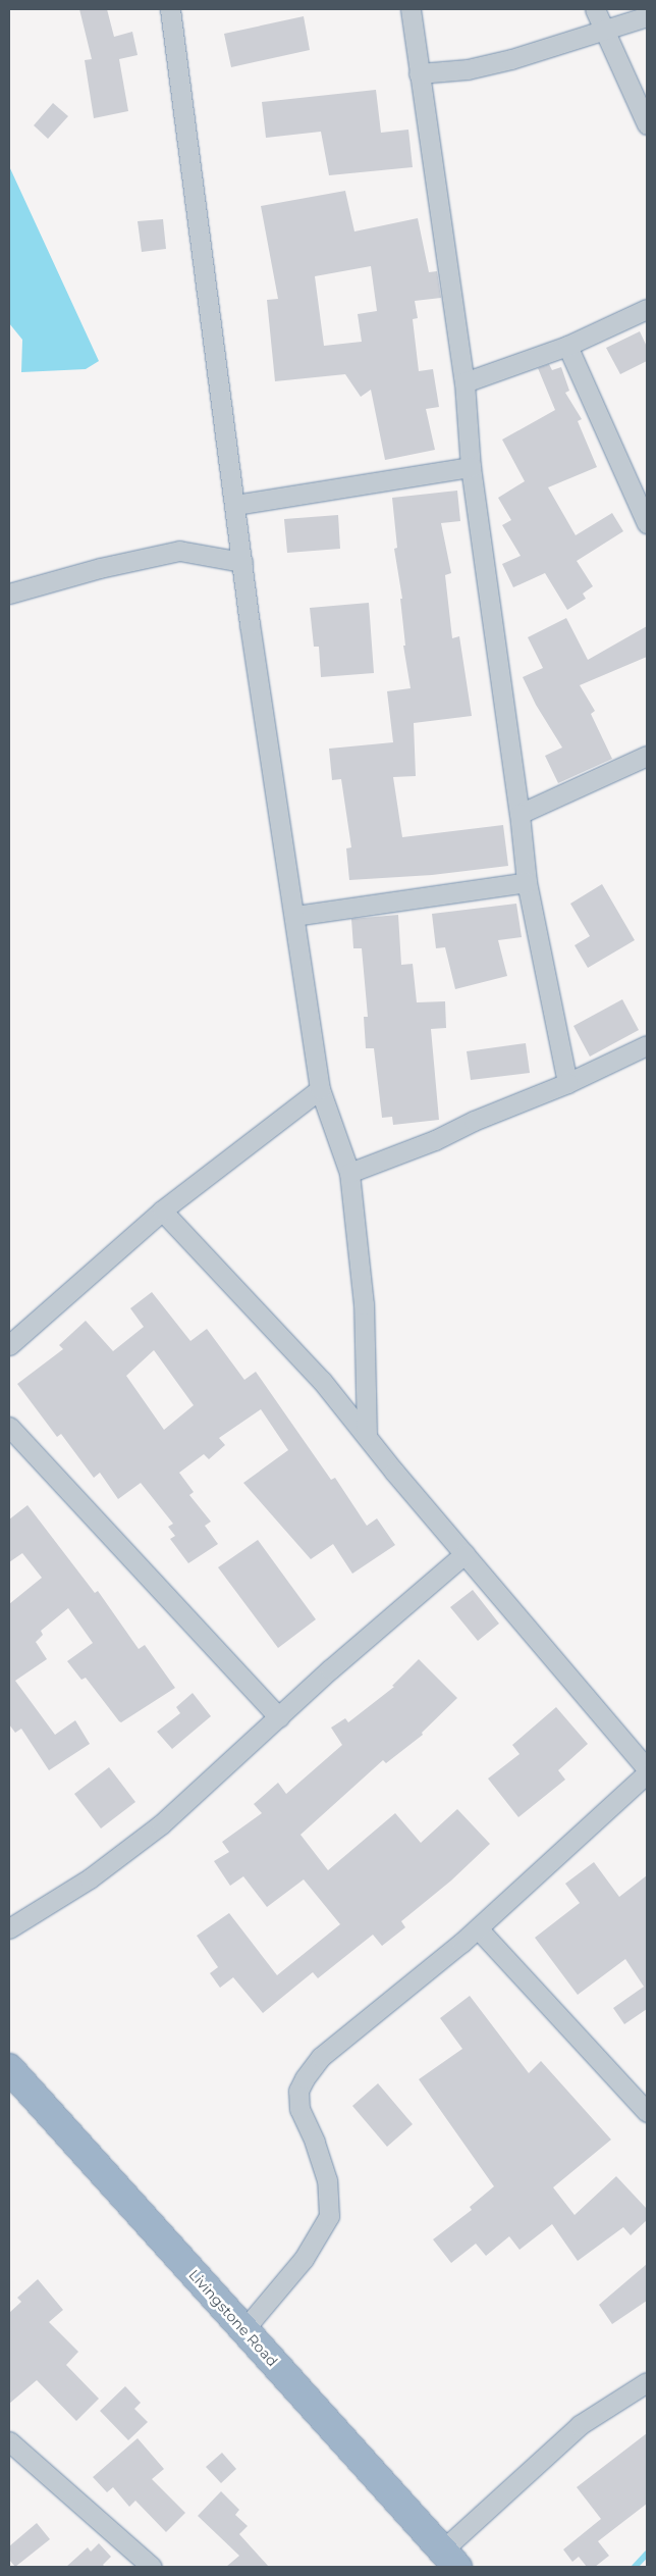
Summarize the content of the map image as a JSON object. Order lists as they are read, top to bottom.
{
  "streets": {
    "highway": ["Livingstone Road"]
  }
}
